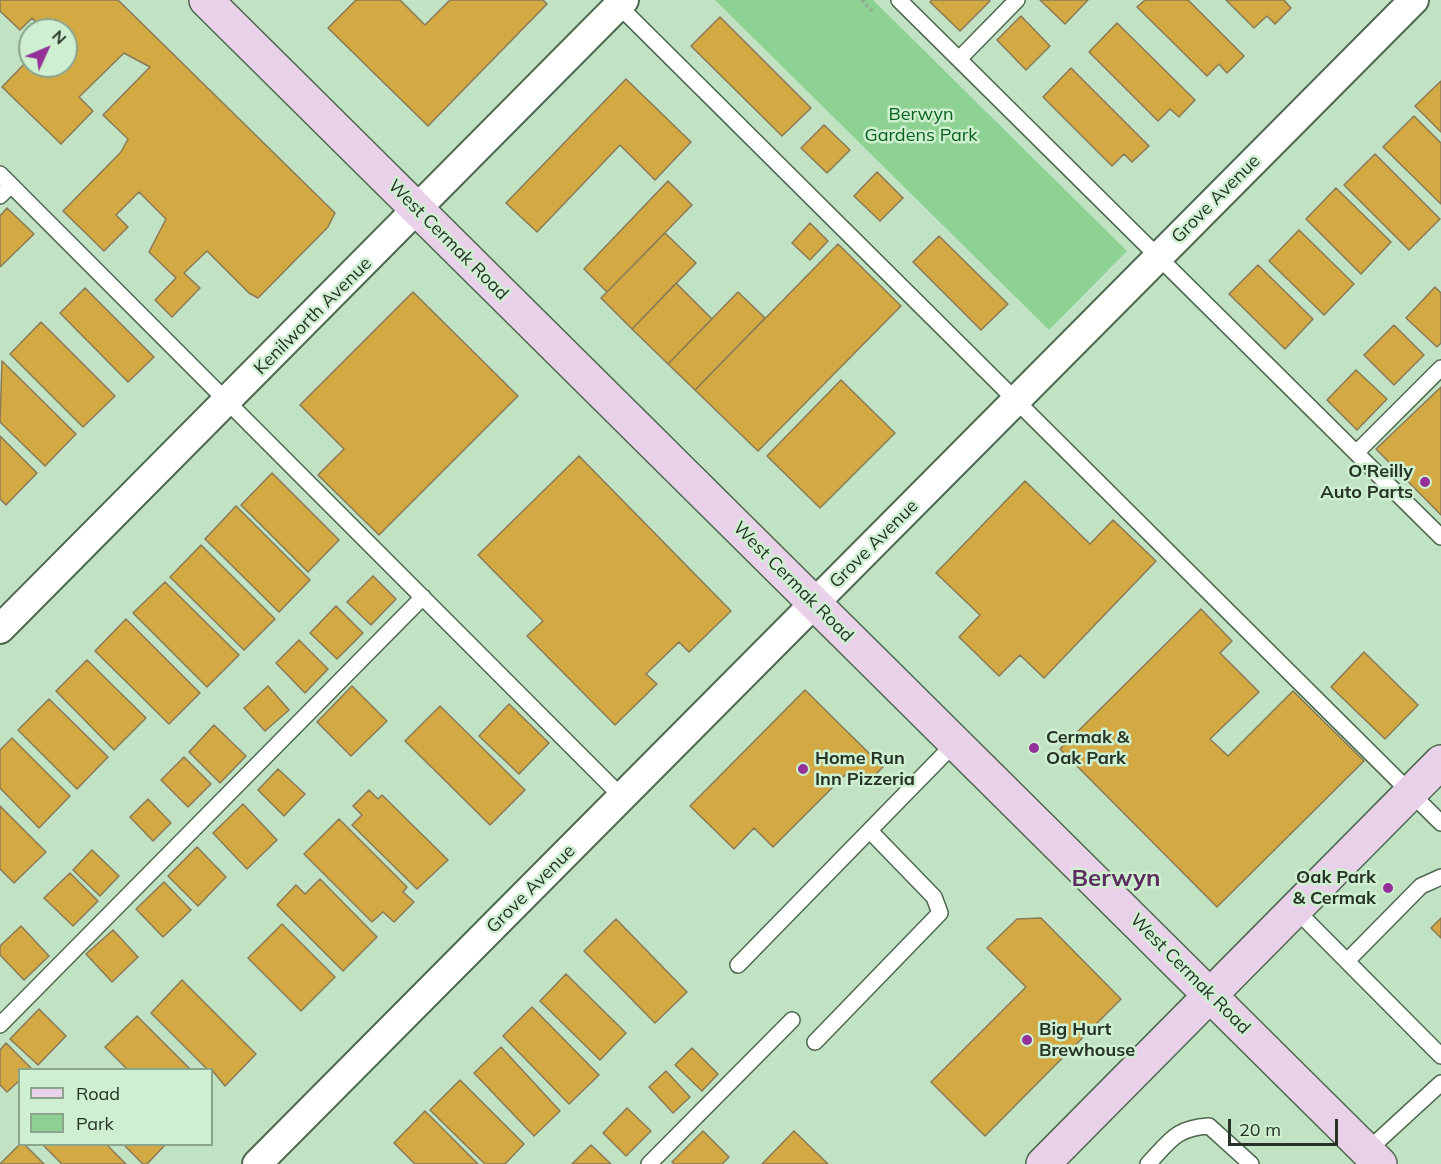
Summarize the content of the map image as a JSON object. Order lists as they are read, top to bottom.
{
  "streets": {
    "main road": ["West Cermak Road"],
    "street": ["Grove Avenue", "Kenilworth Avenue"]
  },
  "crossings": [
    ["Grove Avenue", "West Cermak Road"],
    ["West Cermak Road", "Kenilworth Avenue"]
  ],
  "districts": ["Berwyn"],
  "parks": ["Berwyn Gardens Park"],
  "places": [
    "O'Reilly Auto Parts",
    "Cermak & Oak Park",
    "Home Run Inn Pizzeria",
    "Oak Park & Cermak",
    "Big Hurt Brewhouse"
  ],
  "legend": ["Road", "Park"],
  "scale_bar": "20 m",
  "north": "top right"
}
